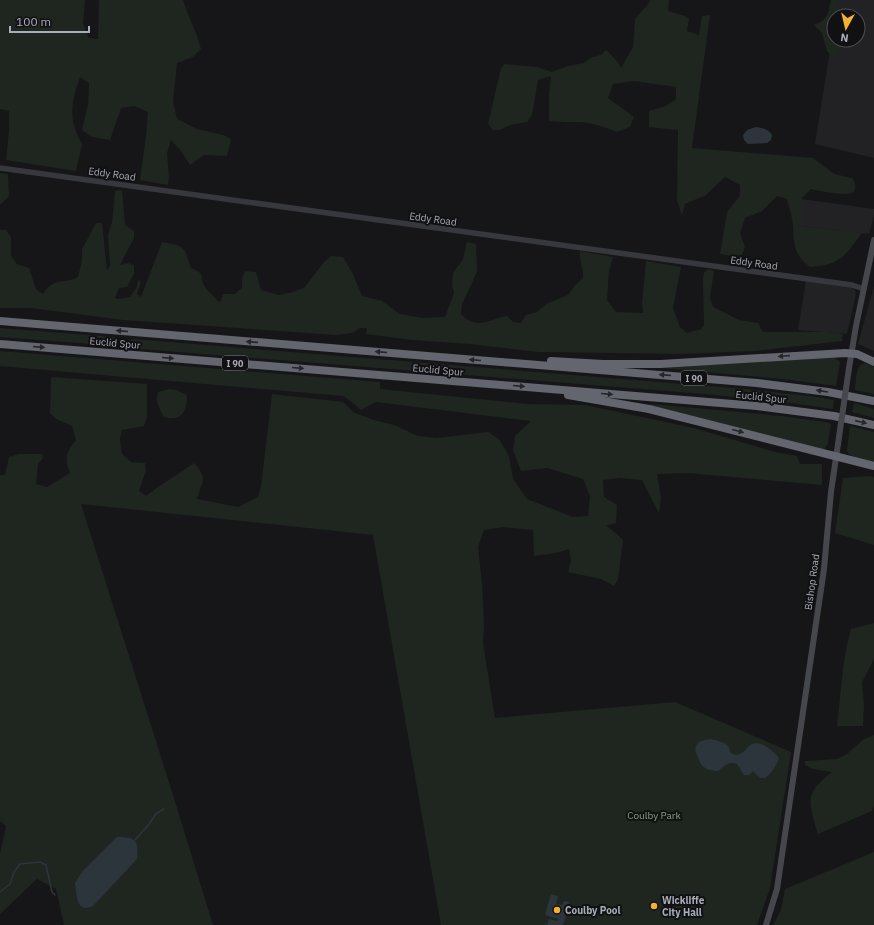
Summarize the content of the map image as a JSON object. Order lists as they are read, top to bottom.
{
  "streets": {
    "highway": ["Euclid Spur", "I 90"],
    "main road": ["Bishop Road"],
    "street": ["Eddy Road"]
  },
  "crossings": [
    ["Eddy Road", "Bishop Road"]
  ],
  "parks": ["Coulby Park"],
  "places": ["Wickliffe City Hall", "Coulby Pool"],
  "scale_bar": "100 m",
  "north": "bottom"
}
